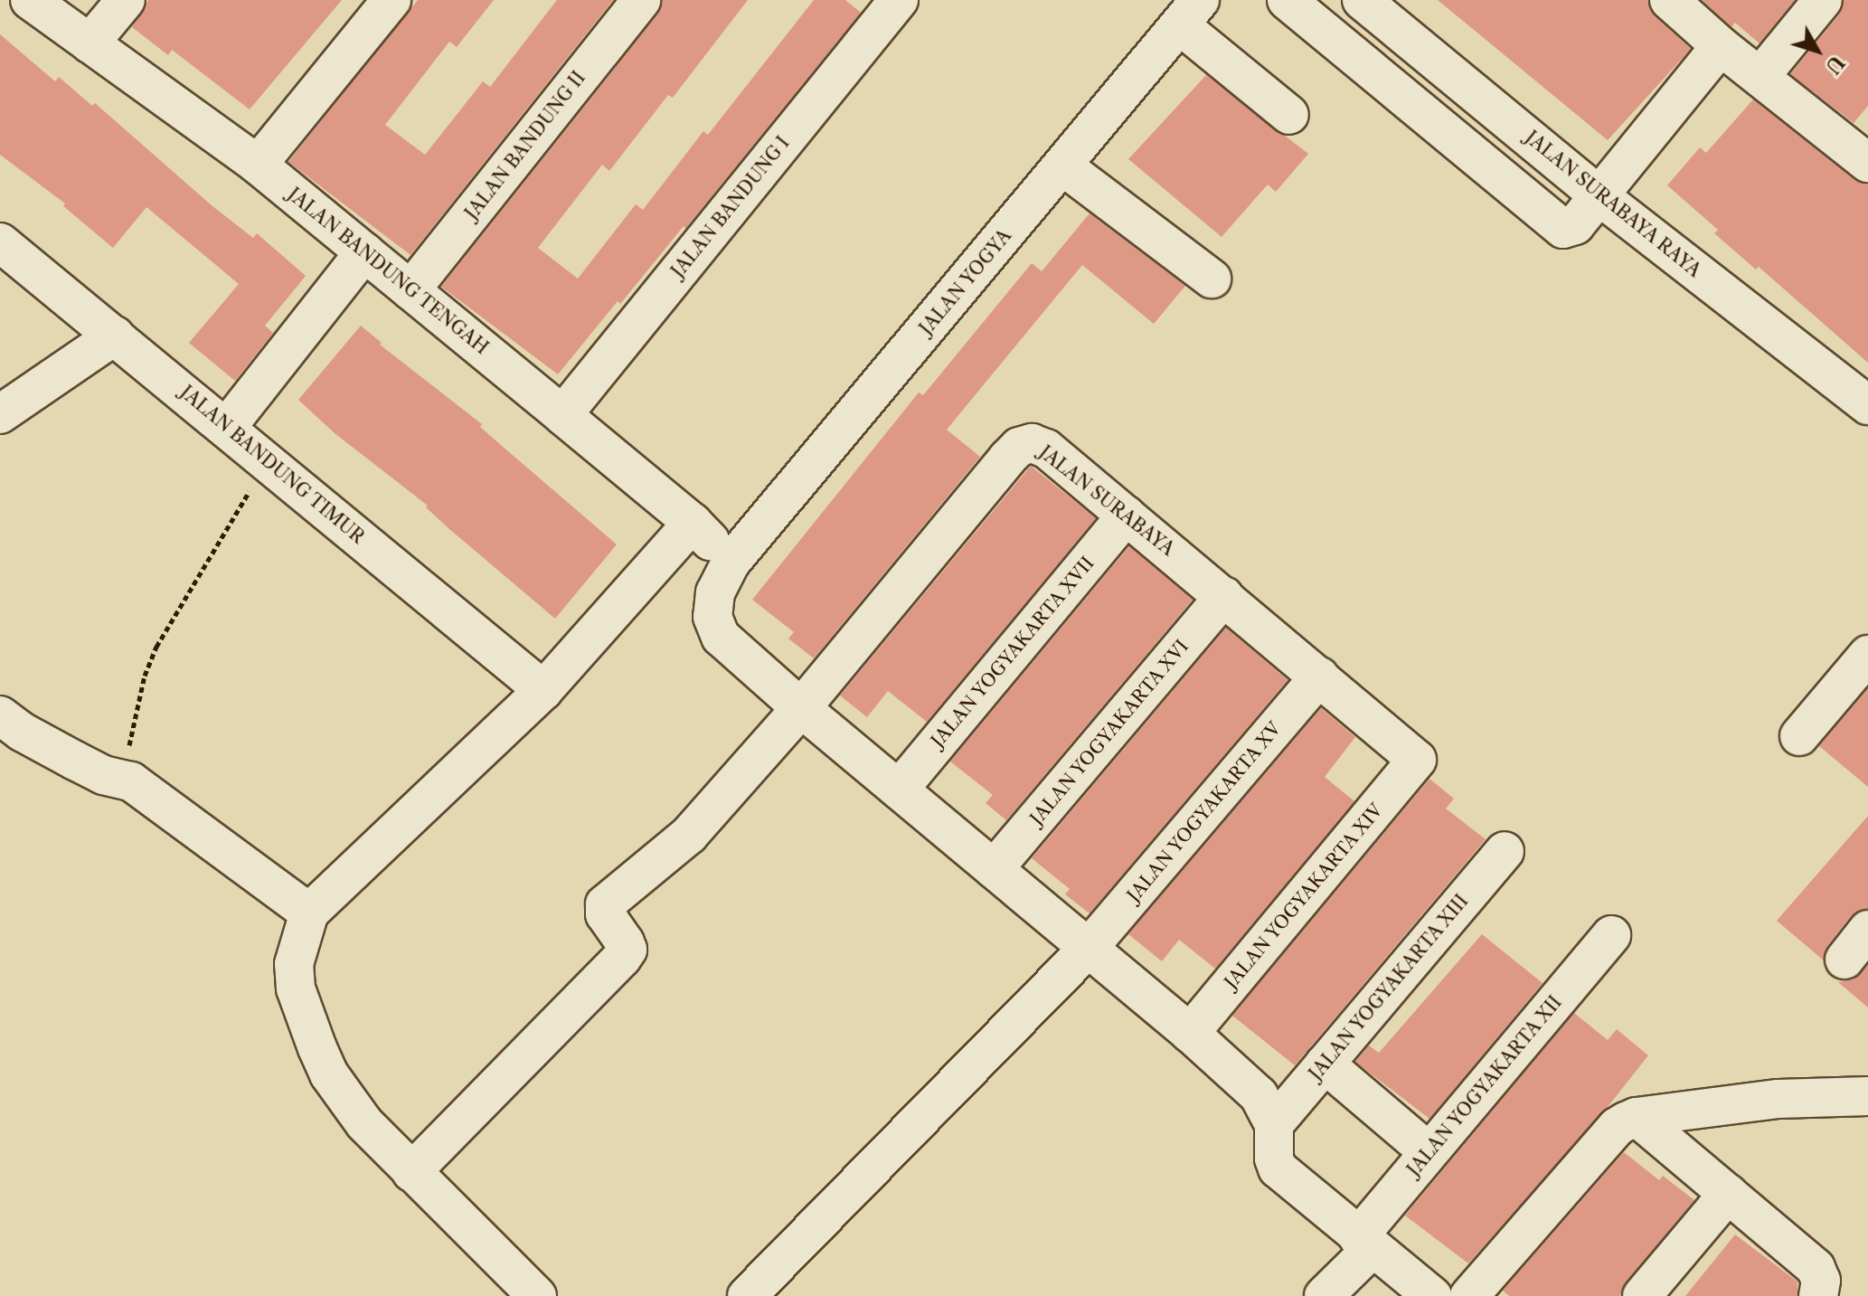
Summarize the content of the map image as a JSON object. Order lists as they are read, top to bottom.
{
  "streets": {
    "street": [
      "JALAN BANDUNG II",
      "JALAN SURABAYA RAYA",
      "JALAN BANDUNG I",
      "JALAN BANDUNG TENGAH",
      "JALAN YOGYA",
      "JALAN BANDUNG TIMUR",
      "JALAN SURABAYA",
      "JALAN YOGYAKARTA XVII",
      "JALAN YOGYAKARTA XVI",
      "JALAN YOGYAKARTA XV",
      "JALAN YOGYAKARTA XIV",
      "JALAN YOGYAKARTA XIII",
      "JALAN YOGYAKARTA XII"
    ]
  },
  "crossings": [
    ["JALAN BANDUNG II", "JALAN BANDUNG TENGAH"],
    ["JALAN BANDUNG I", "JALAN BANDUNG TENGAH"],
    ["JALAN BANDUNG TENGAH", "JALAN YOGYA"],
    ["JALAN YOGYA", "JALAN SURABAYA"],
    ["JALAN YOGYA", "JALAN YOGYAKARTA XVII"],
    ["JALAN YOGYA", "JALAN YOGYAKARTA XVI"],
    ["JALAN YOGYA", "JALAN YOGYAKARTA XV"],
    ["JALAN YOGYA", "JALAN YOGYAKARTA XIV"],
    ["JALAN YOGYA", "JALAN YOGYAKARTA XIII"],
    ["JALAN SURABAYA", "JALAN YOGYAKARTA XVII"],
    ["JALAN SURABAYA", "JALAN YOGYAKARTA XVI"],
    ["JALAN SURABAYA", "JALAN YOGYAKARTA XV"],
    ["JALAN SURABAYA", "JALAN YOGYAKARTA XIV"]
  ],
  "north": "bottom right"
}
